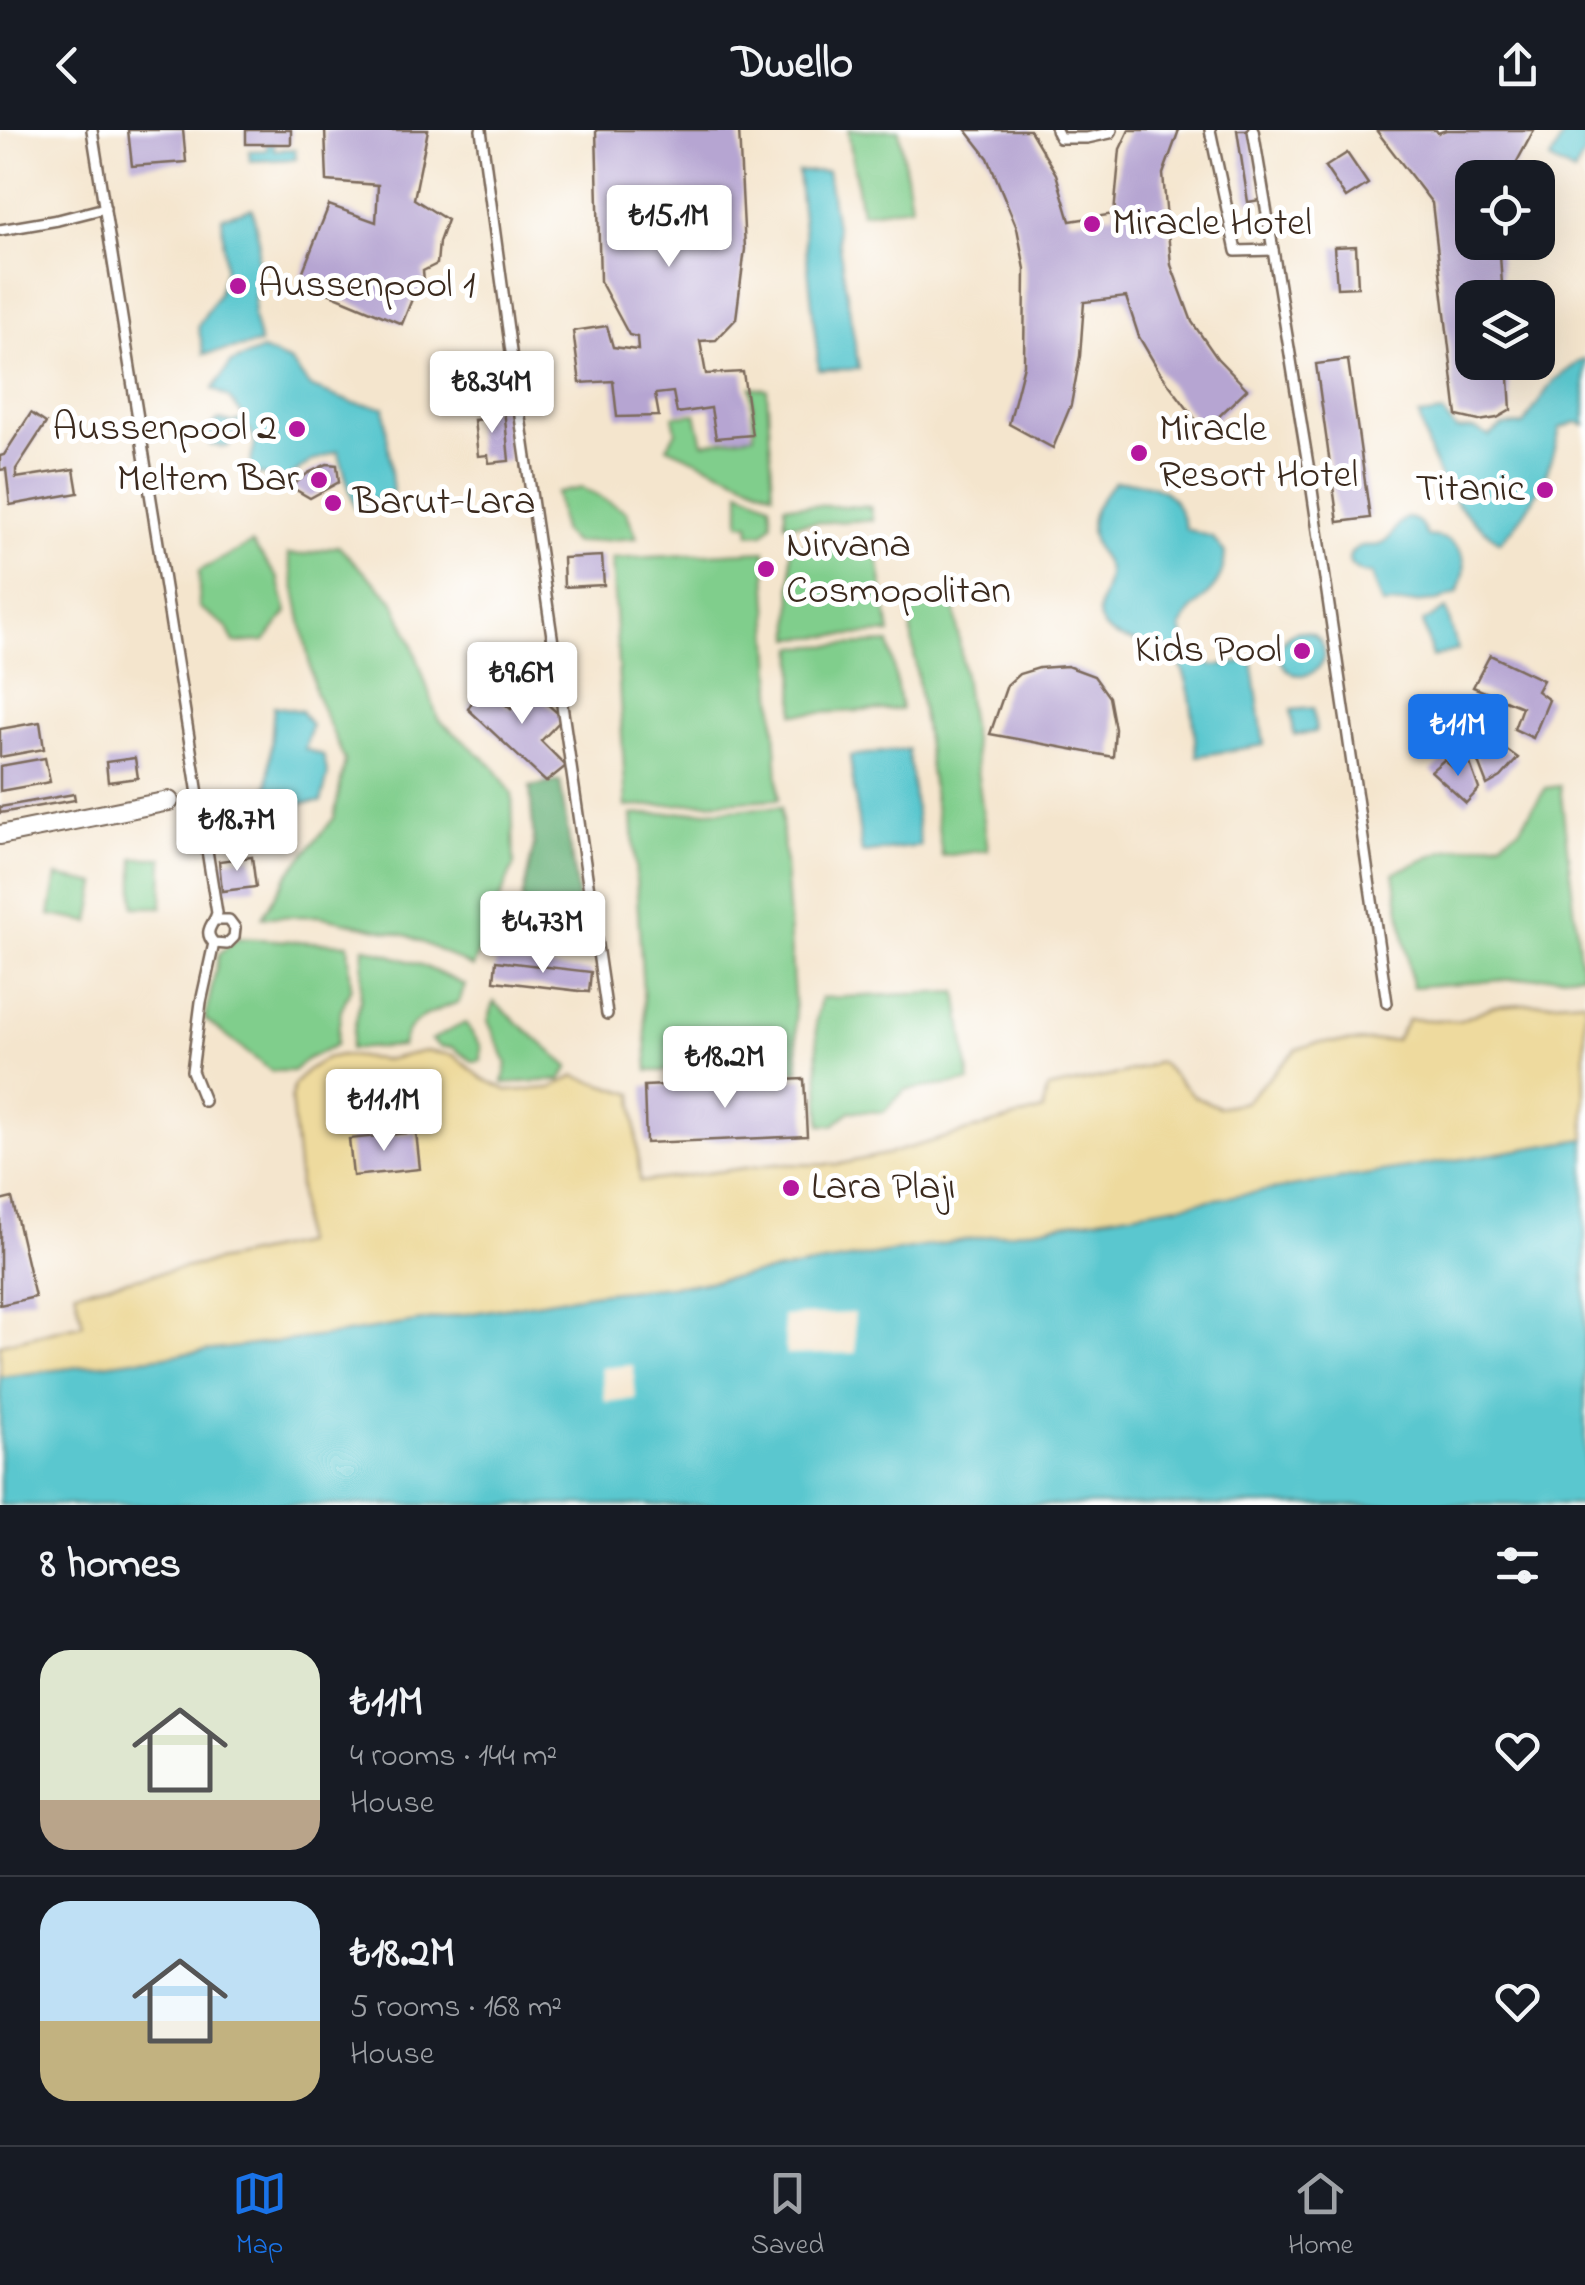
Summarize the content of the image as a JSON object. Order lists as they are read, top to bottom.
{
  "places": [
    "Miracle Hotel",
    "Aussenpool 1",
    "Aussenpool 2",
    "Miracle Resort Hotel",
    "Meltem Bar",
    "Titanic",
    "Barut-Lara",
    "Nirvana Cosmopolitan",
    "Kids Pool",
    "Lara Plajı"
  ],
  "page": {
    "header": "Dwello",
    "price": [
      "₺15.1M",
      "₺8.34M",
      "₺9.6M",
      "₺11M",
      "₺18.7M",
      "₺4.73M",
      "₺18.2M",
      "₺11.1M"
    ],
    "heading": "8 homes",
    "list": [
      {
        "name": "₺11M",
        "note": "4 rooms · 144 m² · House"
      },
      {
        "name": "₺18.2M",
        "note": "5 rooms · 168 m² · House"
      }
    ],
    "tabs": ["Map", "Saved", "Home"]
  }
}
